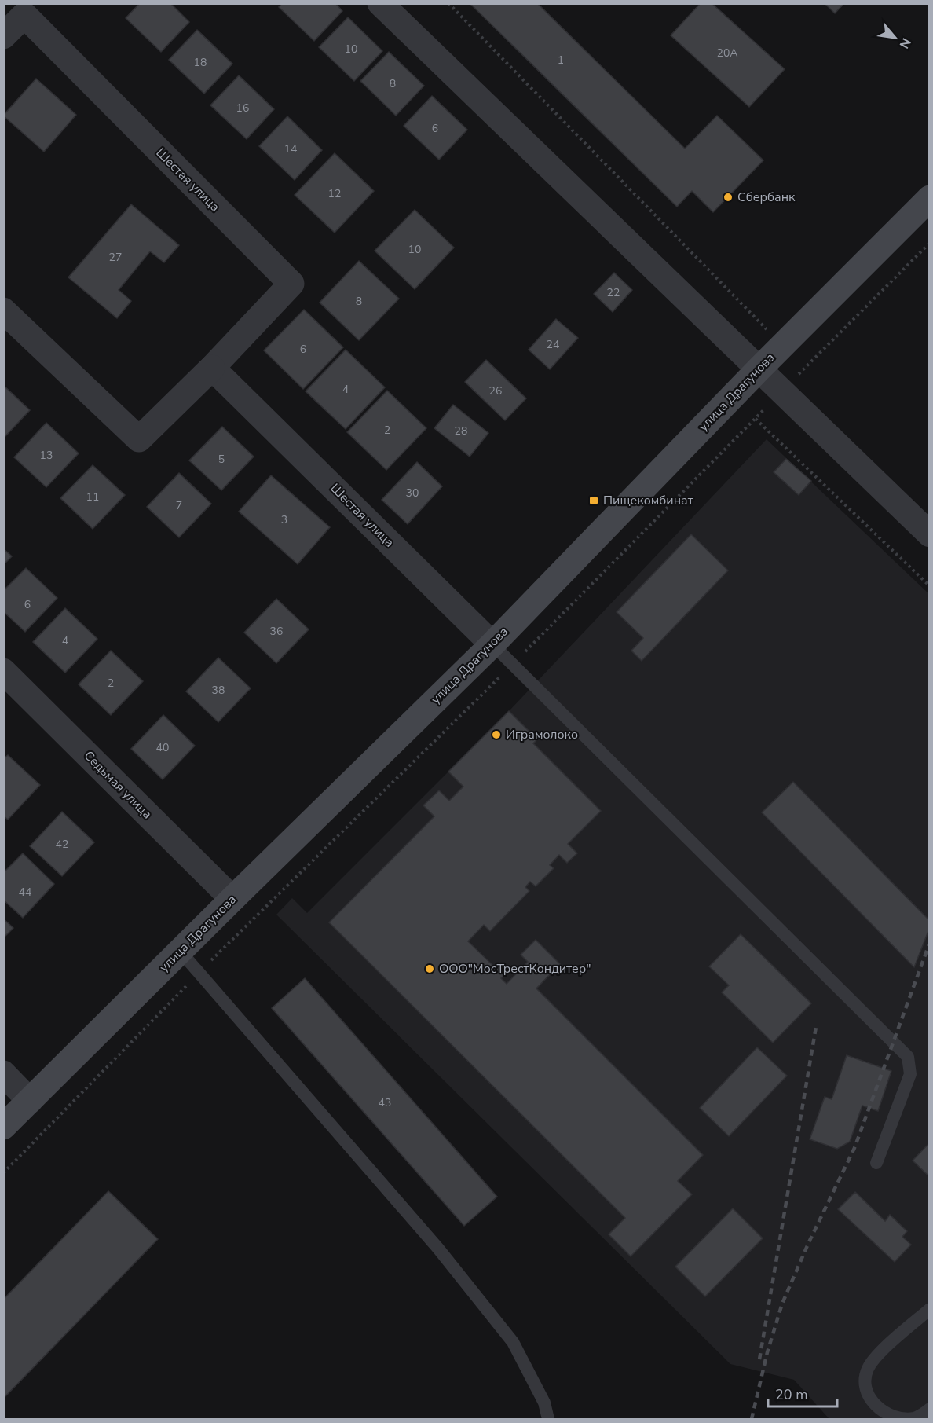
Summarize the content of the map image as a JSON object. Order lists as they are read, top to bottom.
{
  "streets": {
    "main road": ["улица Драгунова"],
    "street": ["Шестая улица", "Седьмая улица"]
  },
  "crossings": [
    ["Шестая улица", "улица Драгунова"],
    ["улица Драгунова", "Седьмая улица"]
  ],
  "places": {
    "other": ["Сбербанк", "Играмолоко", "ООО\"МосТрестКондитер\""],
    "transit": ["Пищекомбинат"]
  },
  "house_numbers": [
    "10",
    "20А",
    "1",
    "18",
    "8",
    "16",
    "6",
    "14",
    "12",
    "10",
    "27",
    "22",
    "8",
    "24",
    "6",
    "4",
    "26",
    "2",
    "28",
    "13",
    "5",
    "30",
    "11",
    "7",
    "3",
    "6",
    "36",
    "4",
    "2",
    "38",
    "40",
    "42",
    "44",
    "43"
  ],
  "scale_bar": "20 m",
  "north": "bottom right"
}
